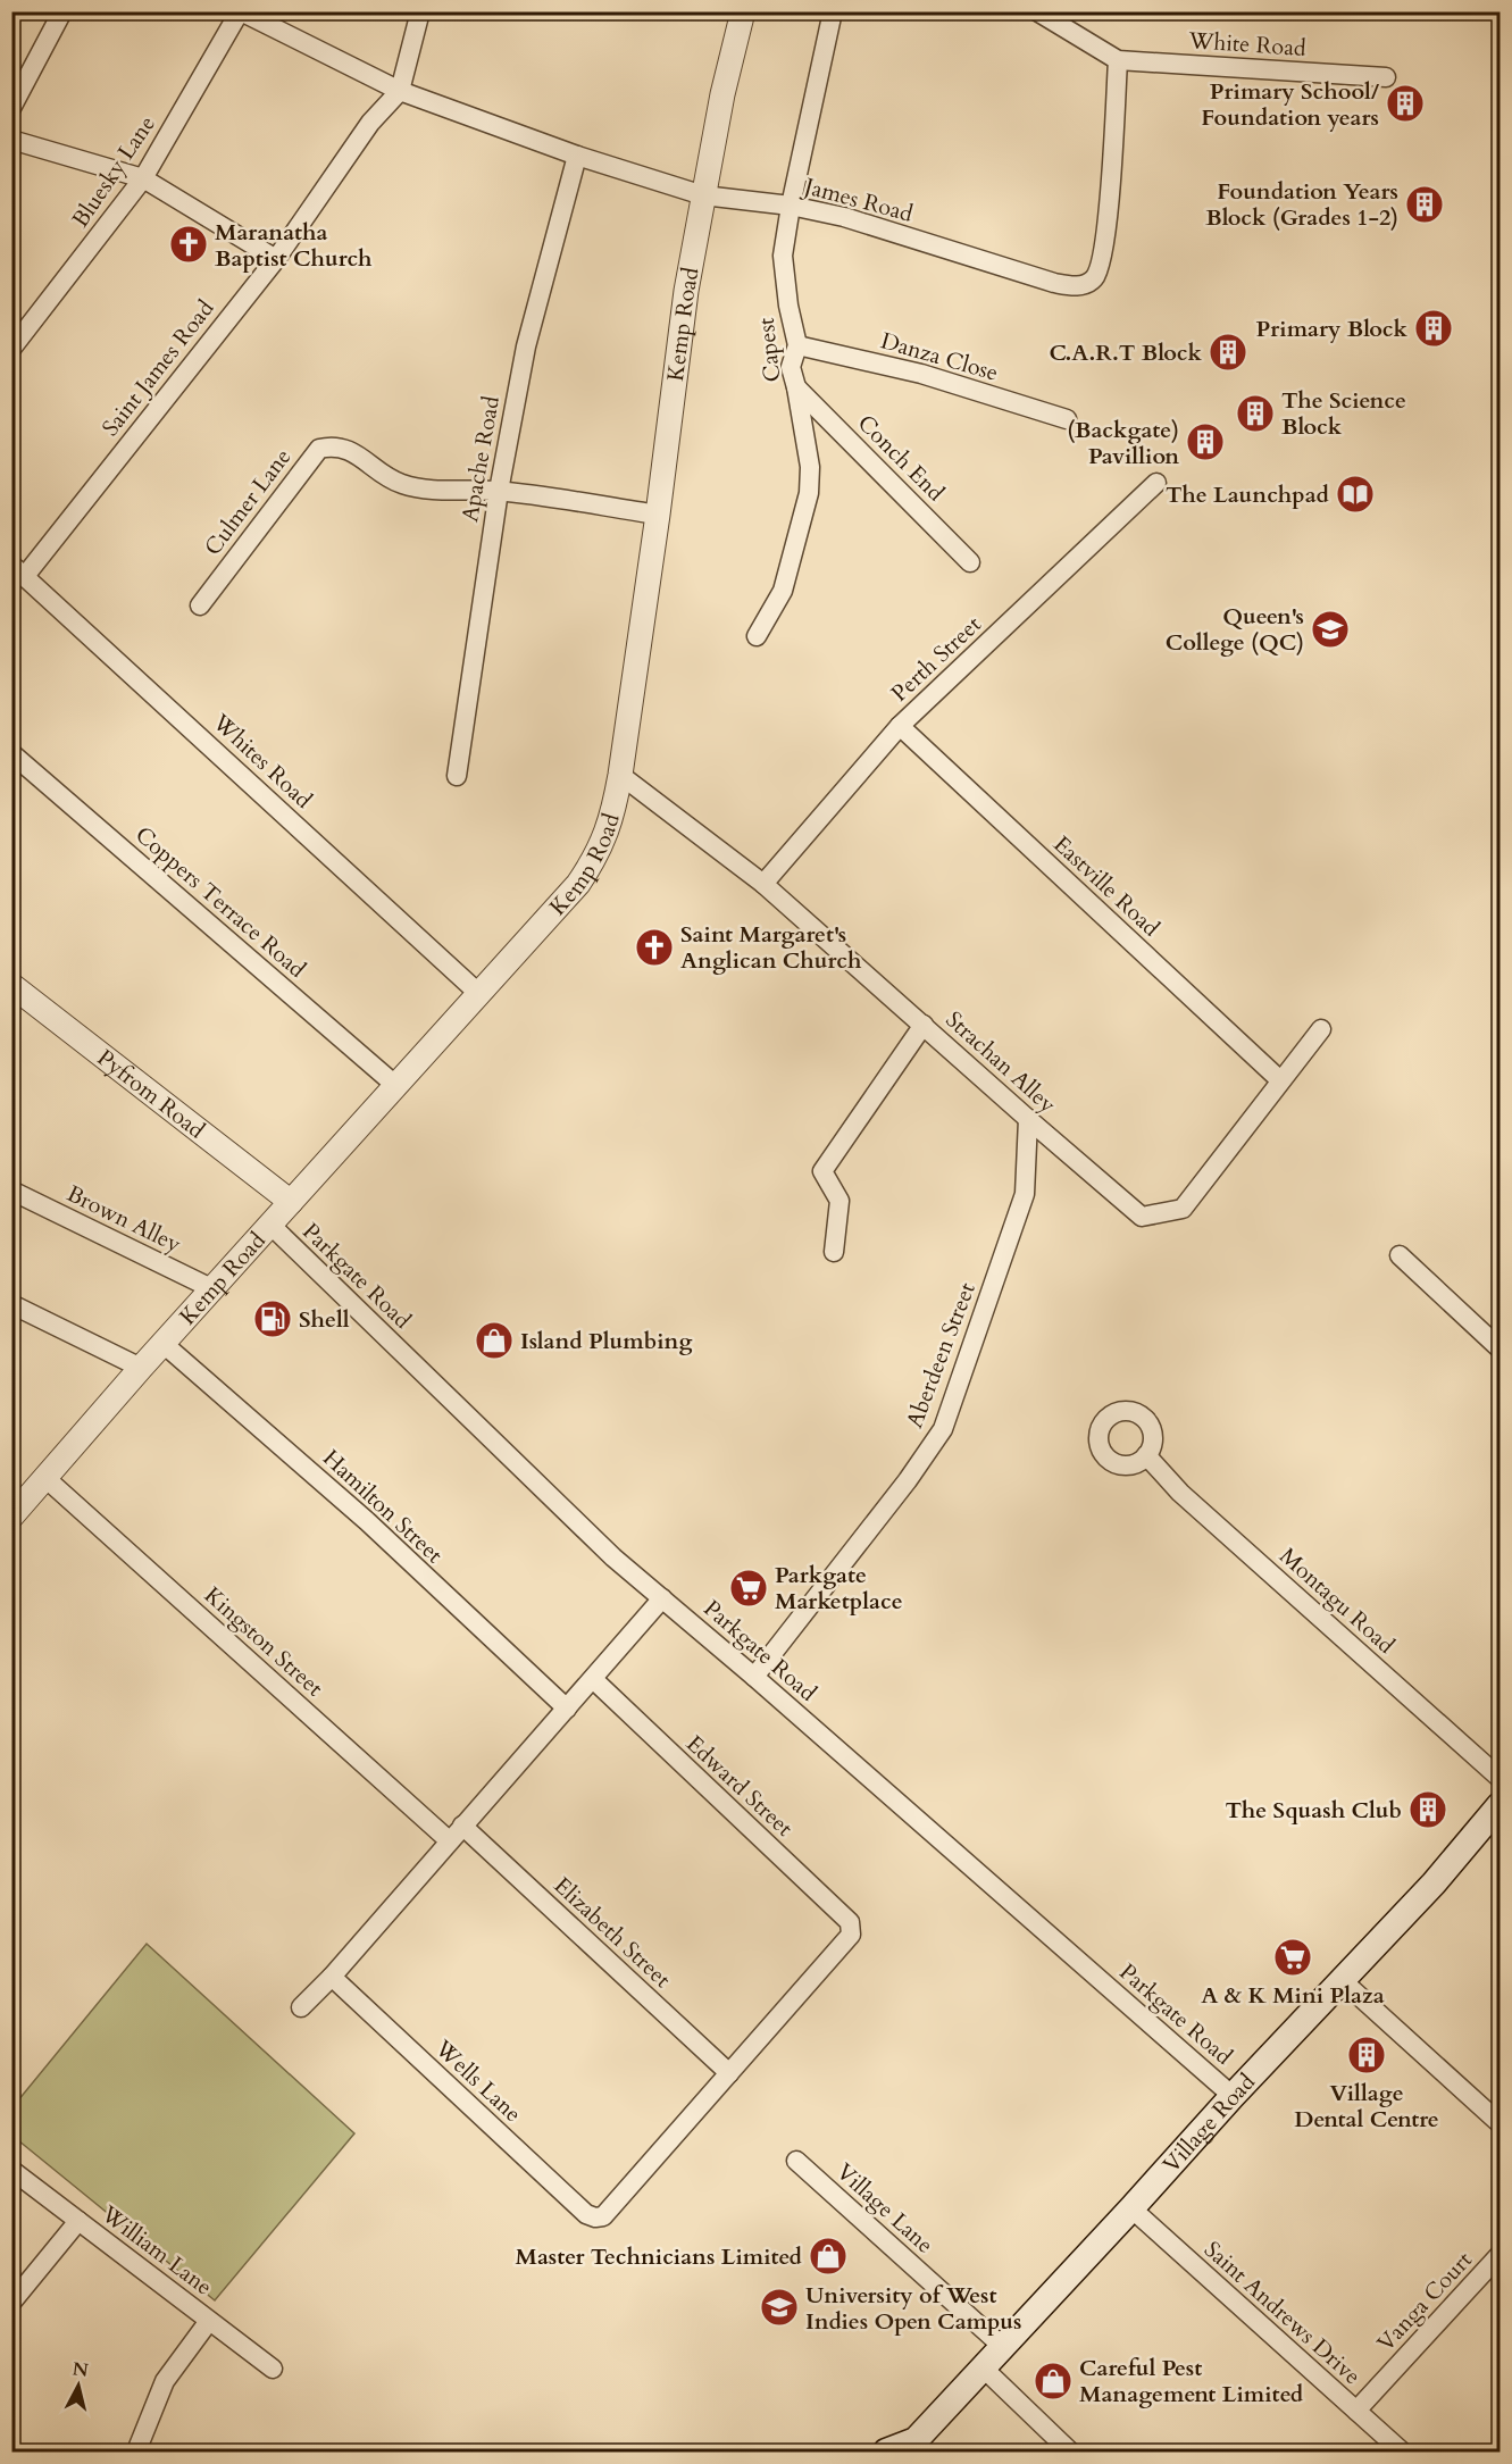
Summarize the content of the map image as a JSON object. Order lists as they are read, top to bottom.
{
  "streets": {
    "main road": ["Village Road"],
    "street": [
      "White Road",
      "Bluesky Lane",
      "James Road",
      "Kemp Road",
      "Capest",
      "Danza Close",
      "Saint James Road",
      "Conch End",
      "Apache Road",
      "Culmer Lane",
      "Perth Street",
      "Whites Road",
      "Eastville Road",
      "Coppers Terrace Road",
      "Strachan Alley",
      "Pyfrom Road",
      "Brown Alley",
      "Parkgate Road",
      "Aberdeen Street",
      "Hamilton Street",
      "Montagu Road",
      "Kingston Street",
      "Edward Street",
      "Elizabeth Street",
      "Wells Lane",
      "Village Lane",
      "William Lane",
      "Vanga Court",
      "Saint Andrews Drive"
    ]
  },
  "crossings": [
    ["White Road", "James Road"],
    ["Bluesky Lane", "James Road"],
    ["Bluesky Lane", "Saint James Road"],
    ["James Road", "Kemp Road"],
    ["James Road", "Capest"],
    ["James Road", "Saint James Road"],
    ["James Road", "Apache Road"],
    ["Kemp Road", "Culmer Lane"],
    ["Kemp Road", "Whites Road"],
    ["Kemp Road", "Coppers Terrace Road"],
    ["Kemp Road", "Strachan Alley"],
    ["Kemp Road", "Pyfrom Road"],
    ["Kemp Road", "Brown Alley"],
    ["Kemp Road", "Parkgate Road"],
    ["Kemp Road", "Hamilton Street"],
    ["Kemp Road", "Kingston Street"],
    ["Capest", "Danza Close"],
    ["Capest", "Conch End"],
    ["Saint James Road", "Whites Road"],
    ["Apache Road", "Culmer Lane"],
    ["Perth Street", "Eastville Road"],
    ["Perth Street", "Strachan Alley"],
    ["Eastville Road", "Strachan Alley"],
    ["Strachan Alley", "Aberdeen Street"],
    ["Parkgate Road", "Aberdeen Street"],
    ["Parkgate Road", "Village Road"],
    ["Edward Street", "Elizabeth Street"],
    ["Edward Street", "Wells Lane"],
    ["Elizabeth Street", "Wells Lane"],
    ["Village Road", "Village Lane"],
    ["Village Road", "Saint Andrews Drive"],
    ["Vanga Court", "Saint Andrews Drive"]
  ],
  "places": {
    "building": [
      "Primary School/ Foundation years",
      "Foundation Years Block (Grades 1-2)",
      "Primary Block",
      "C.A.R.T Block",
      "The Science Block",
      "(Backgate) Pavillion",
      "The Squash Club",
      "Village Dental Centre"
    ],
    "church": ["Maranatha Baptist Church", "Saint Margaret's Anglican Church"],
    "library": ["The Launchpad"],
    "school or university": ["Queen's College (QC)", "University of West Indies Open Campus"],
    "fuel station": ["Shell"],
    "shop": ["Island Plumbing", "Master Technicians Limited", "Careful Pest Management Limited"],
    "supermarket": ["Parkgate Marketplace", "A & K Mini Plaza"]
  },
  "north": "top"
}
